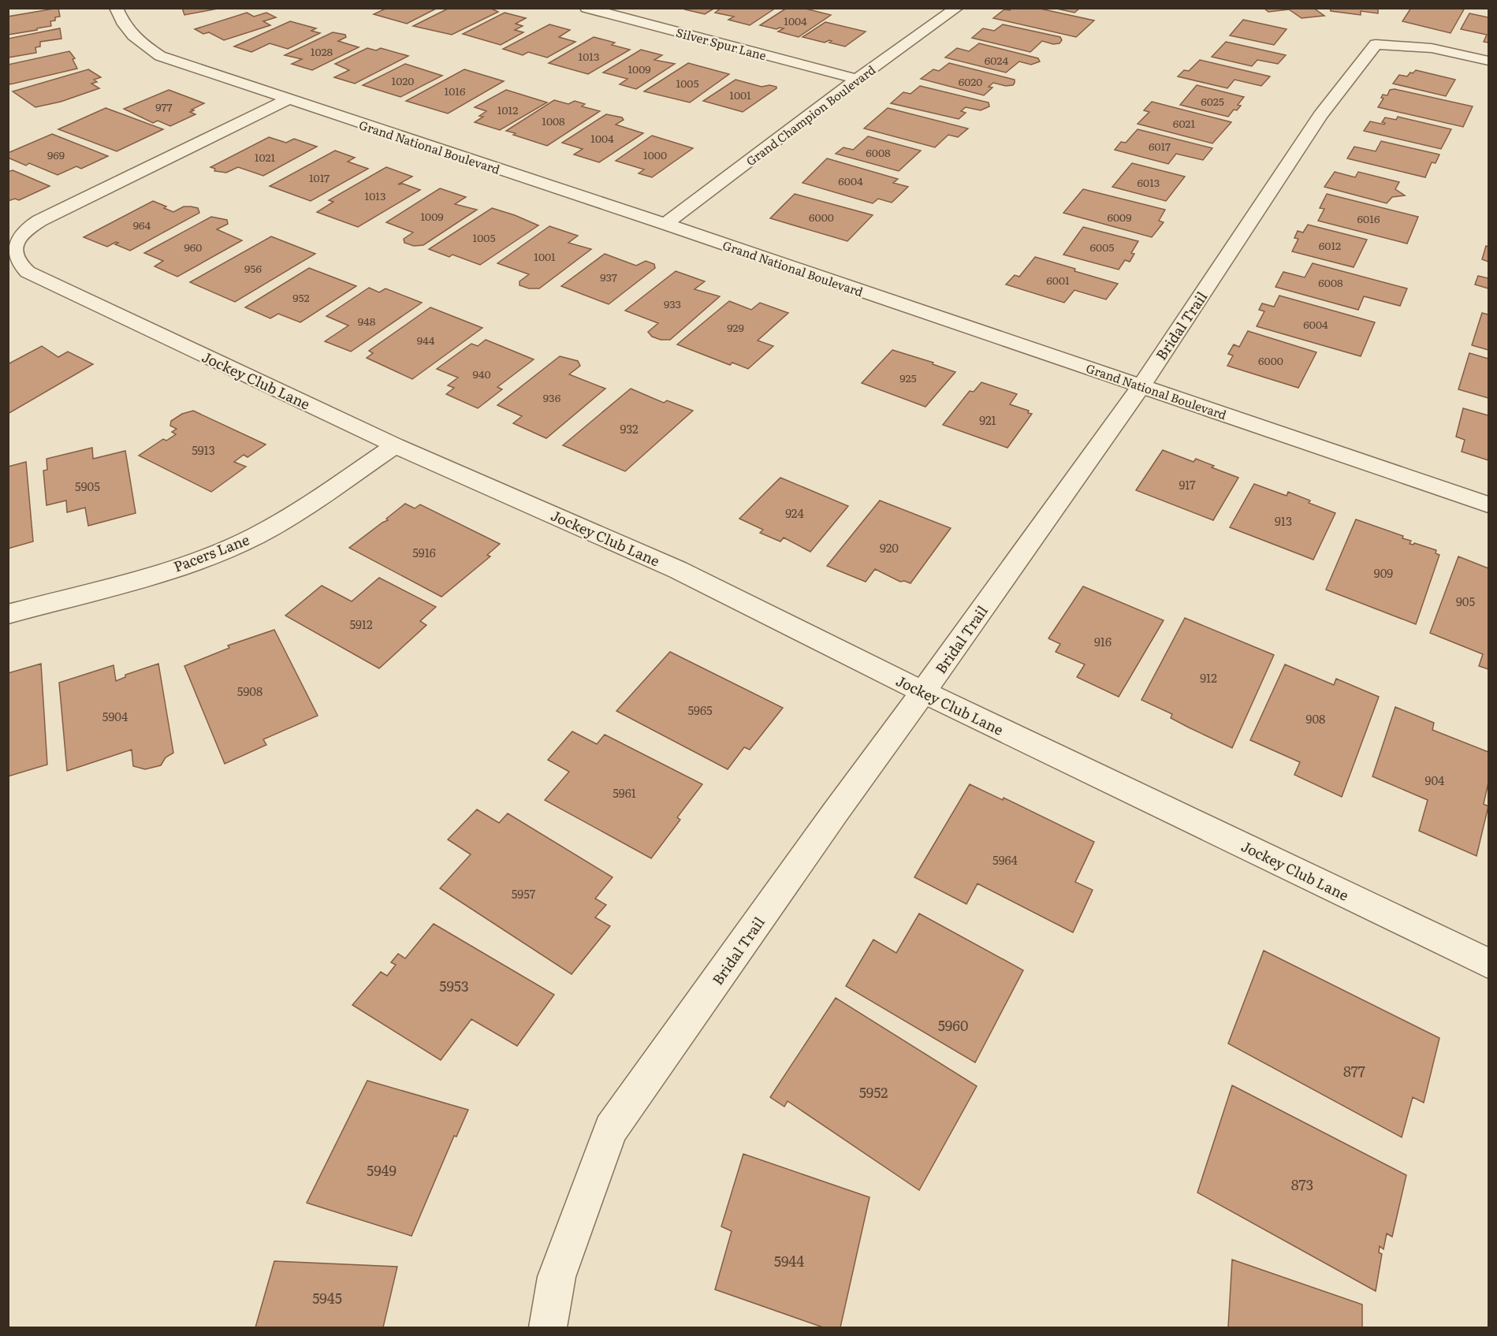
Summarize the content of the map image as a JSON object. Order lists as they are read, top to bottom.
{
  "streets": {
    "street": [
      "Silver Spur Lane",
      "Grand Champion Boulevard",
      "Grand National Boulevard",
      "Bridal Trail",
      "Jockey Club Lane",
      "Pacers Lane"
    ]
  },
  "crossings": [
    ["Silver Spur Lane", "Grand Champion Boulevard"],
    ["Grand Champion Boulevard", "Grand National Boulevard"],
    ["Grand National Boulevard", "Bridal Trail"],
    ["Grand National Boulevard", "Jockey Club Lane"],
    ["Bridal Trail", "Jockey Club Lane"],
    ["Jockey Club Lane", "Pacers Lane"]
  ],
  "house_numbers": [
    "1004",
    "1028",
    "1013",
    "6024",
    "1009",
    "1020",
    "6020",
    "1005",
    "1016",
    "1001",
    "6025",
    "977",
    "1012",
    "1008",
    "6021",
    "1004",
    "6017",
    "6008",
    "969",
    "1000",
    "1021",
    "1017",
    "6004",
    "6013",
    "1013",
    "1009",
    "6000",
    "6009",
    "6016",
    "964",
    "1005",
    "6012",
    "960",
    "6005",
    "1001",
    "956",
    "937",
    "6001",
    "6008",
    "952",
    "933",
    "948",
    "6004",
    "929",
    "944",
    "6000",
    "940",
    "925",
    "936",
    "921",
    "932",
    "5913",
    "917",
    "5905",
    "924",
    "913",
    "920",
    "5916",
    "909",
    "905",
    "5912",
    "916",
    "912",
    "5908",
    "5965",
    "5904",
    "908",
    "904",
    "5961",
    "5964",
    "5957",
    "5953",
    "5960",
    "877",
    "5952",
    "5949",
    "873",
    "5944",
    "5945"
  ]
}
